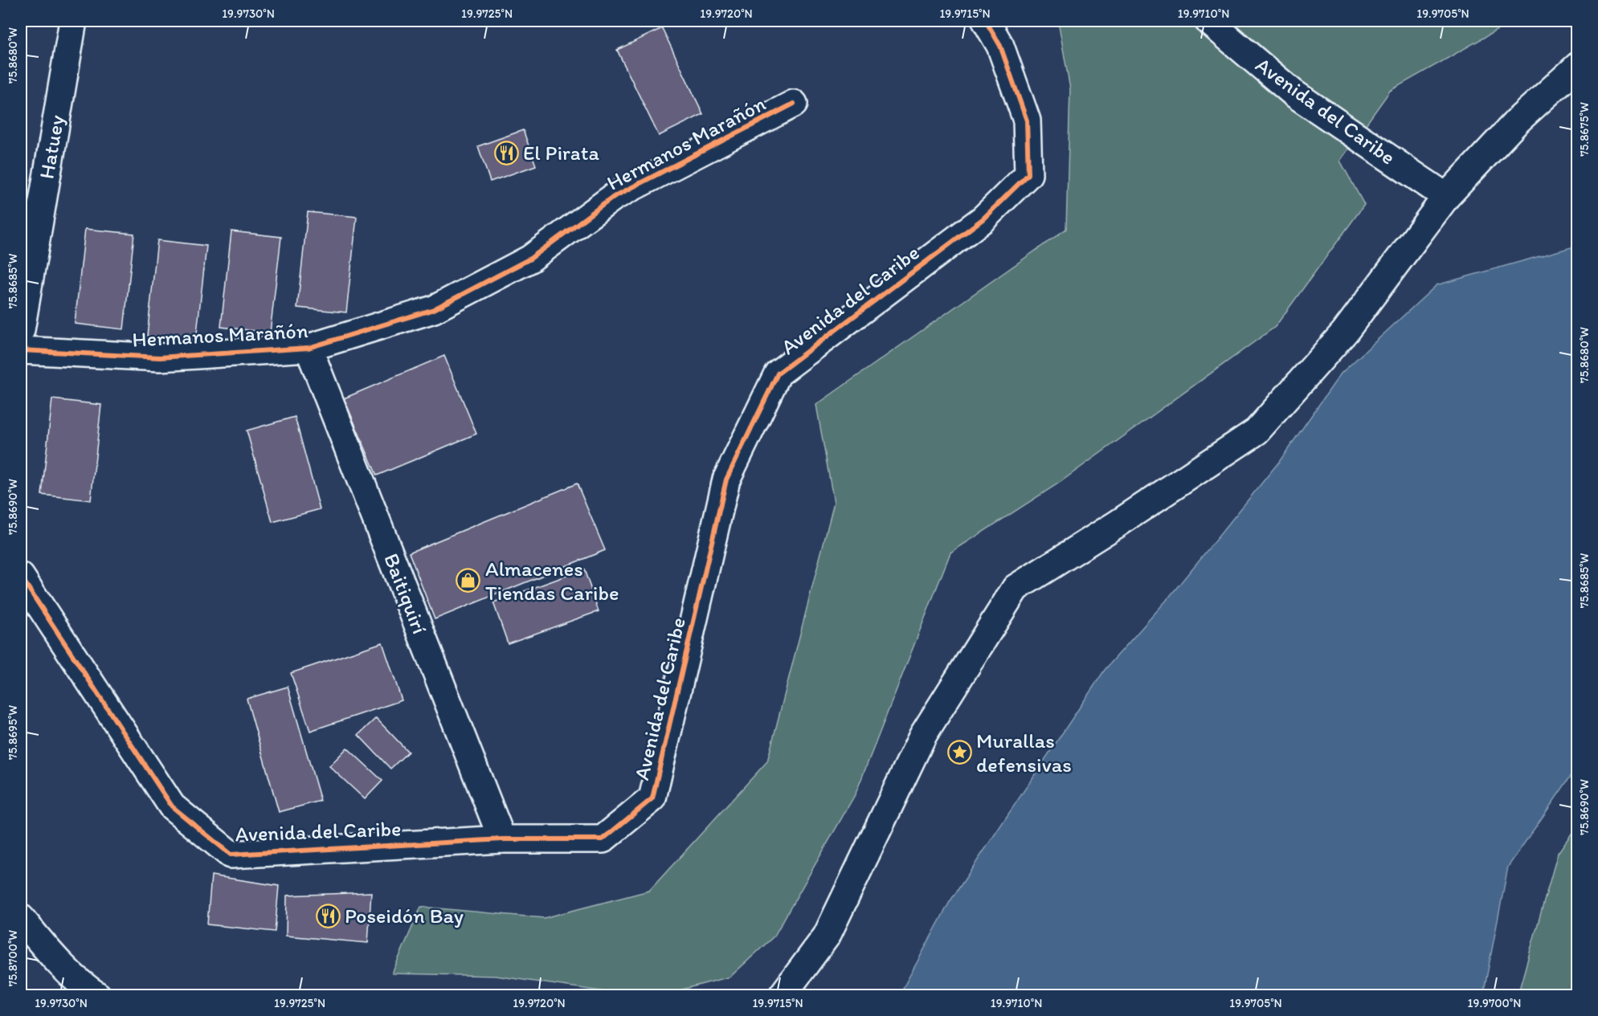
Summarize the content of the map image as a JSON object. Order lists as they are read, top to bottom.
{
  "streets": {
    "street": [
      "Avenida del Caribe",
      "Hermanos Marañón",
      "Hatuey",
      "Baitiquirí"
    ]
  },
  "crossings": [
    ["Avenida del Caribe", "Baitiquirí"],
    ["Hermanos Marañón", "Baitiquirí"]
  ],
  "places": {
    "restaurant": ["El Pirata", "Poseidón Bay"],
    "shop": ["Almacenes Tiendas Caribe"],
    "place": ["Murallas defensivas"]
  },
  "coordinates": [
    "19.9730°N",
    "19.9725°N",
    "19.9720°N",
    "19.9715°N",
    "19.9710°N",
    "19.9705°N",
    "75.8680°W",
    "75.8675°W",
    "75.8685°W",
    "75.8690°W",
    "75.8695°W",
    "75.8700°W",
    "19.9700°N"
  ]
}
